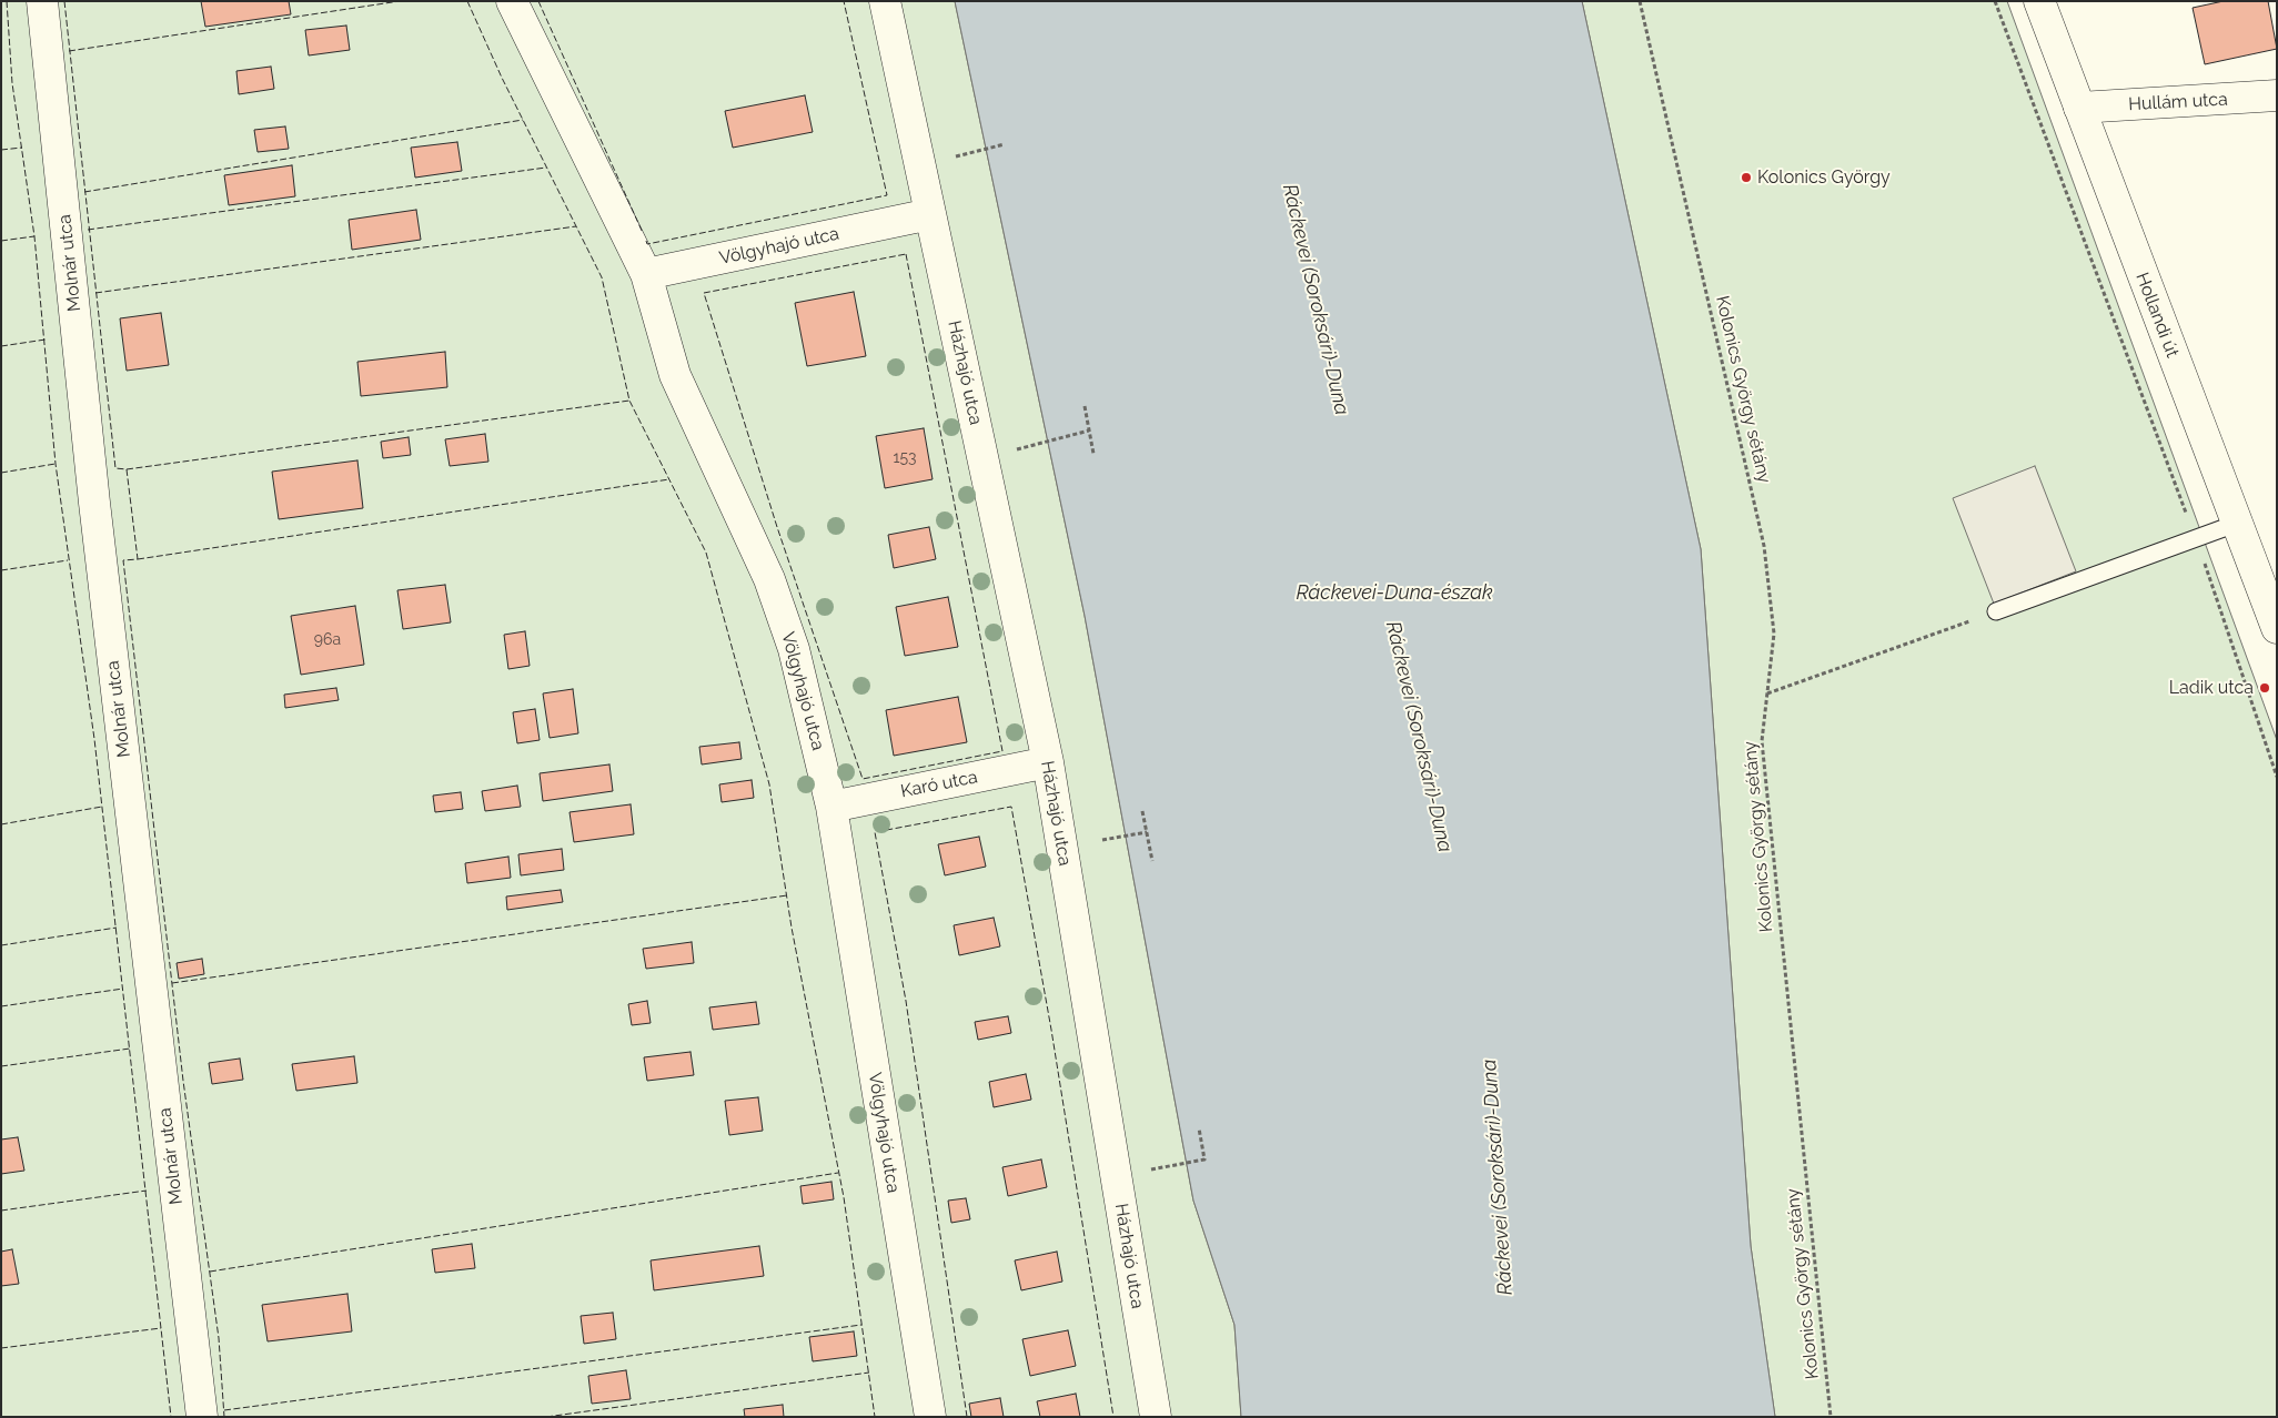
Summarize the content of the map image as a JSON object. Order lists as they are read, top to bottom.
{
  "streets": {
    "street": [
      "Hullám utca",
      "Völgyhajó utca",
      "Molnár utca",
      "Hollandi út",
      "Házhajó utca",
      "Karó utca"
    ],
    "path": ["Kolonics György sétány"]
  },
  "crossings": [
    ["Hullám utca", "Hollandi út"],
    ["Völgyhajó utca", "Házhajó utca"],
    ["Völgyhajó utca", "Karó utca"],
    ["Házhajó utca", "Karó utca"]
  ],
  "water": ["Ráckevei (Soroksári)-Duna", "Ráckevei-Duna-észak"],
  "places": ["Kolonics György", "Ladik utca"],
  "house_numbers": ["153", "96a"]
}
